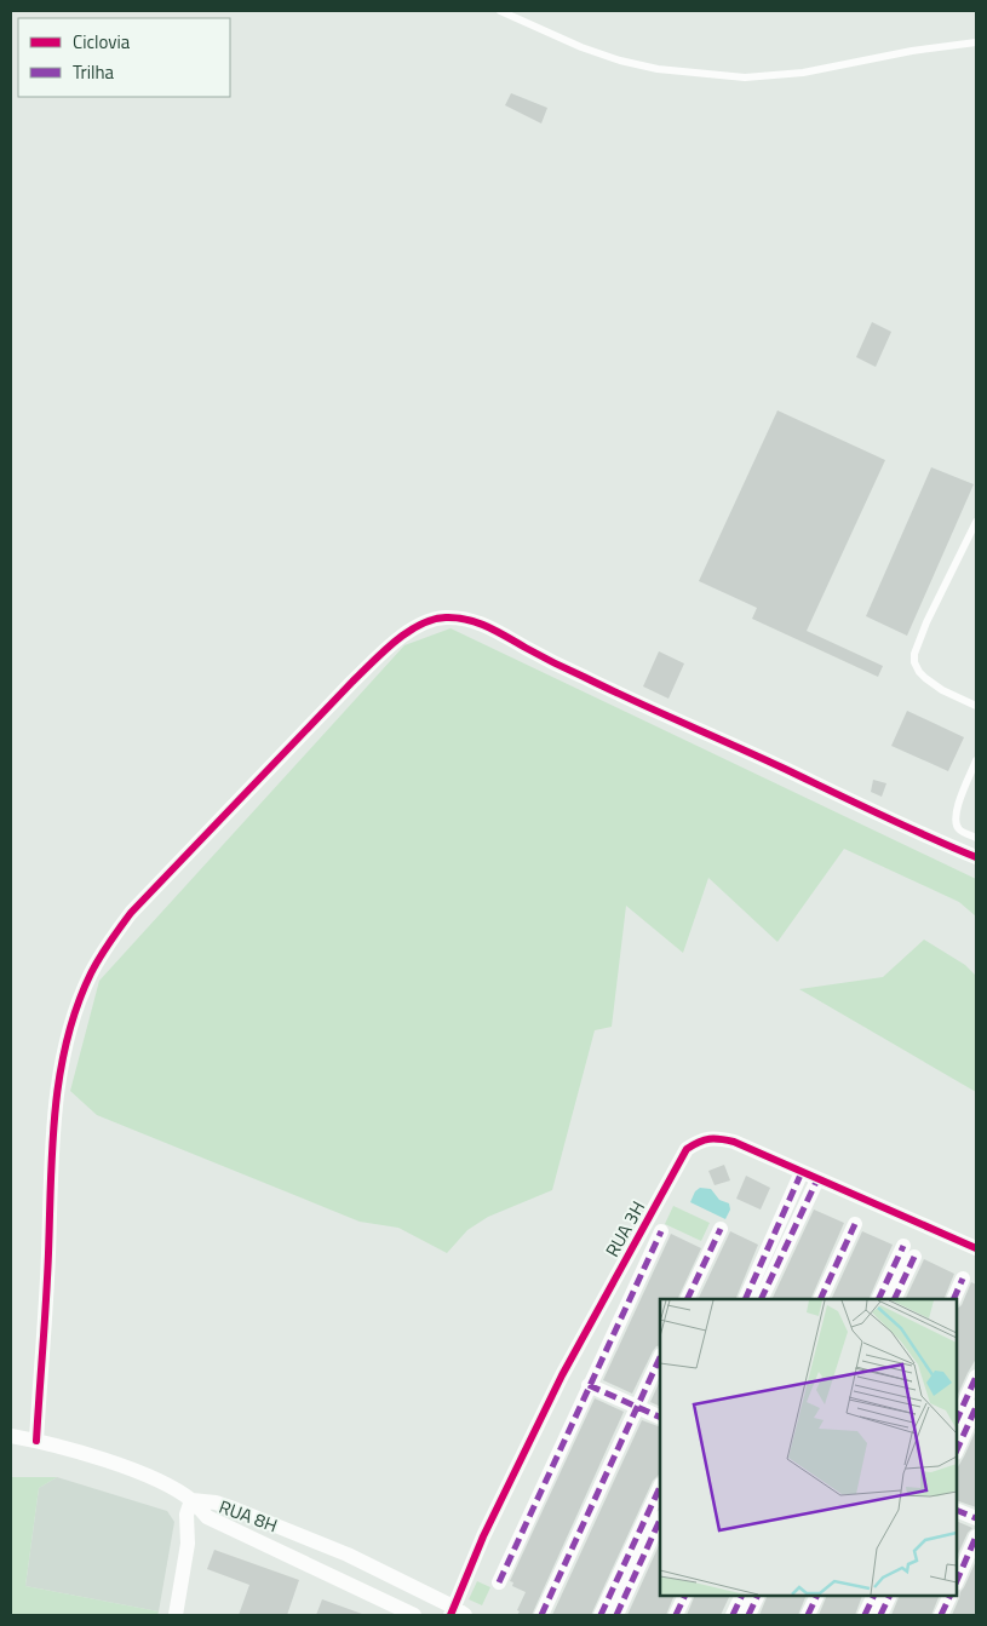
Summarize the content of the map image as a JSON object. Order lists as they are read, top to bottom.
{
  "streets": {
    "street": ["RUA 3H", "RUA 8H"]
  },
  "crossings": [
    ["RUA 3H", "RUA 8H"]
  ],
  "legend": ["Ciclovia", "Trilha"]
}
